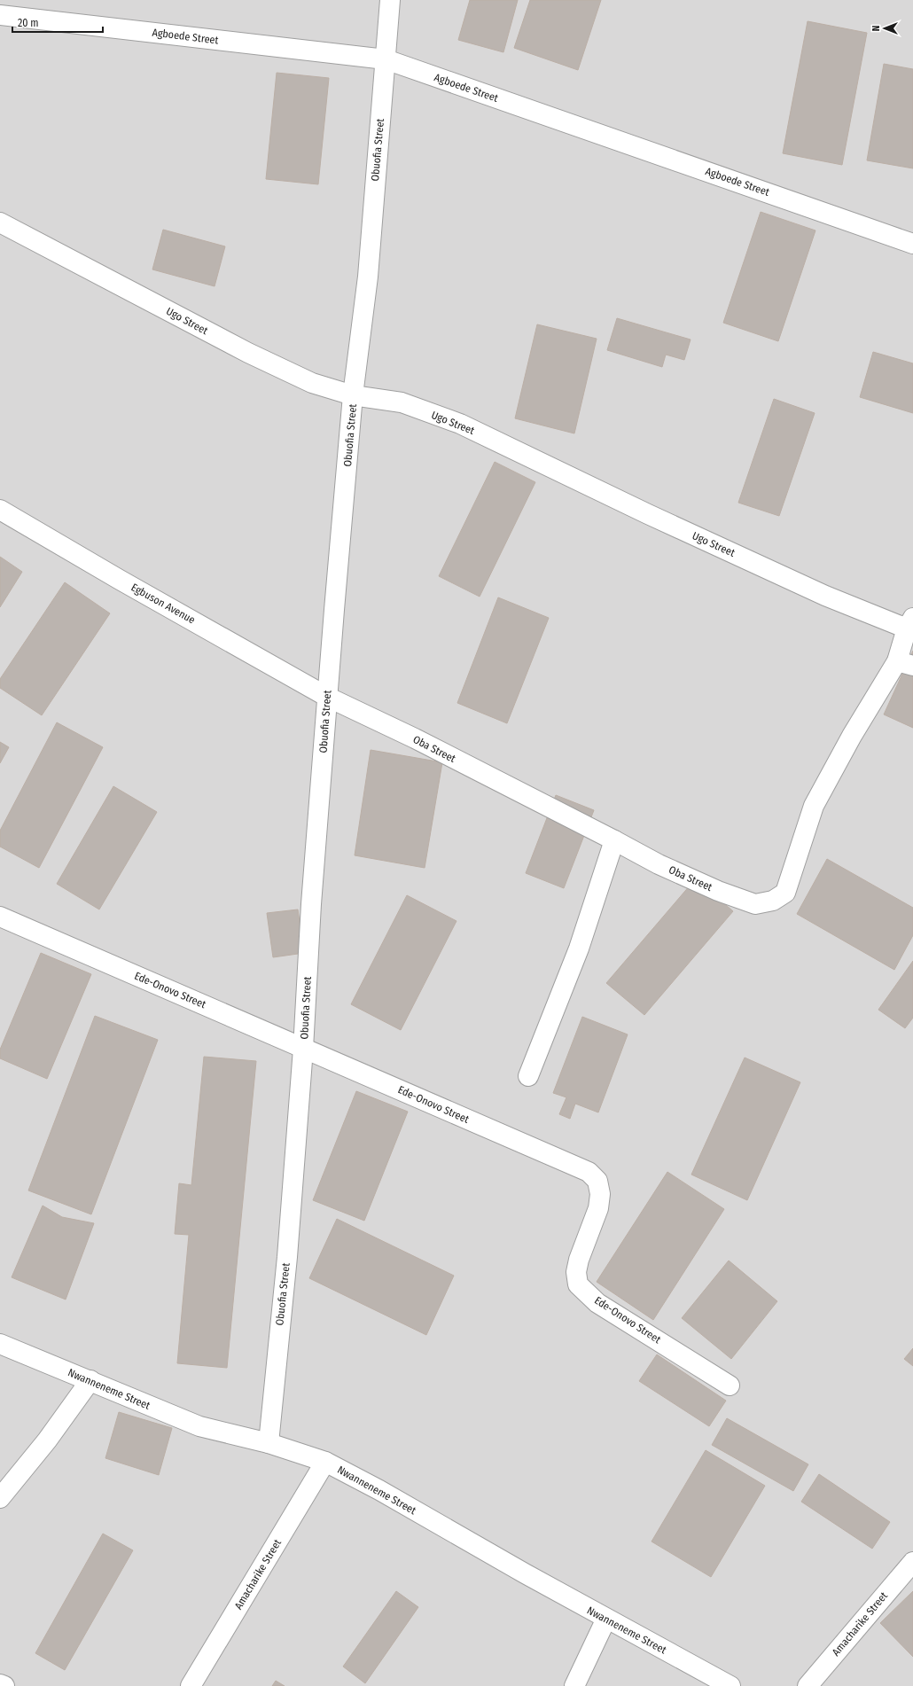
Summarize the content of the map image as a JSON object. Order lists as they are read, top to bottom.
{
  "streets": {
    "street": [
      "Agboede Street",
      "Obuofia Street",
      "Ugo Street",
      "Egbuson Avenue",
      "Oba Street",
      "Ede-Onovo Street",
      "Nwanneneme Street",
      "Amacharike Street"
    ]
  },
  "crossings": [
    ["Agboede Street", "Obuofia Street"],
    ["Obuofia Street", "Ugo Street"],
    ["Obuofia Street", "Egbuson Avenue"],
    ["Obuofia Street", "Oba Street"],
    ["Obuofia Street", "Ede-Onovo Street"],
    ["Obuofia Street", "Nwanneneme Street"],
    ["Ugo Street", "Oba Street"],
    ["Egbuson Avenue", "Oba Street"],
    ["Nwanneneme Street", "Amacharike Street"]
  ],
  "scale_bar": "20 m",
  "north": "left"
}
